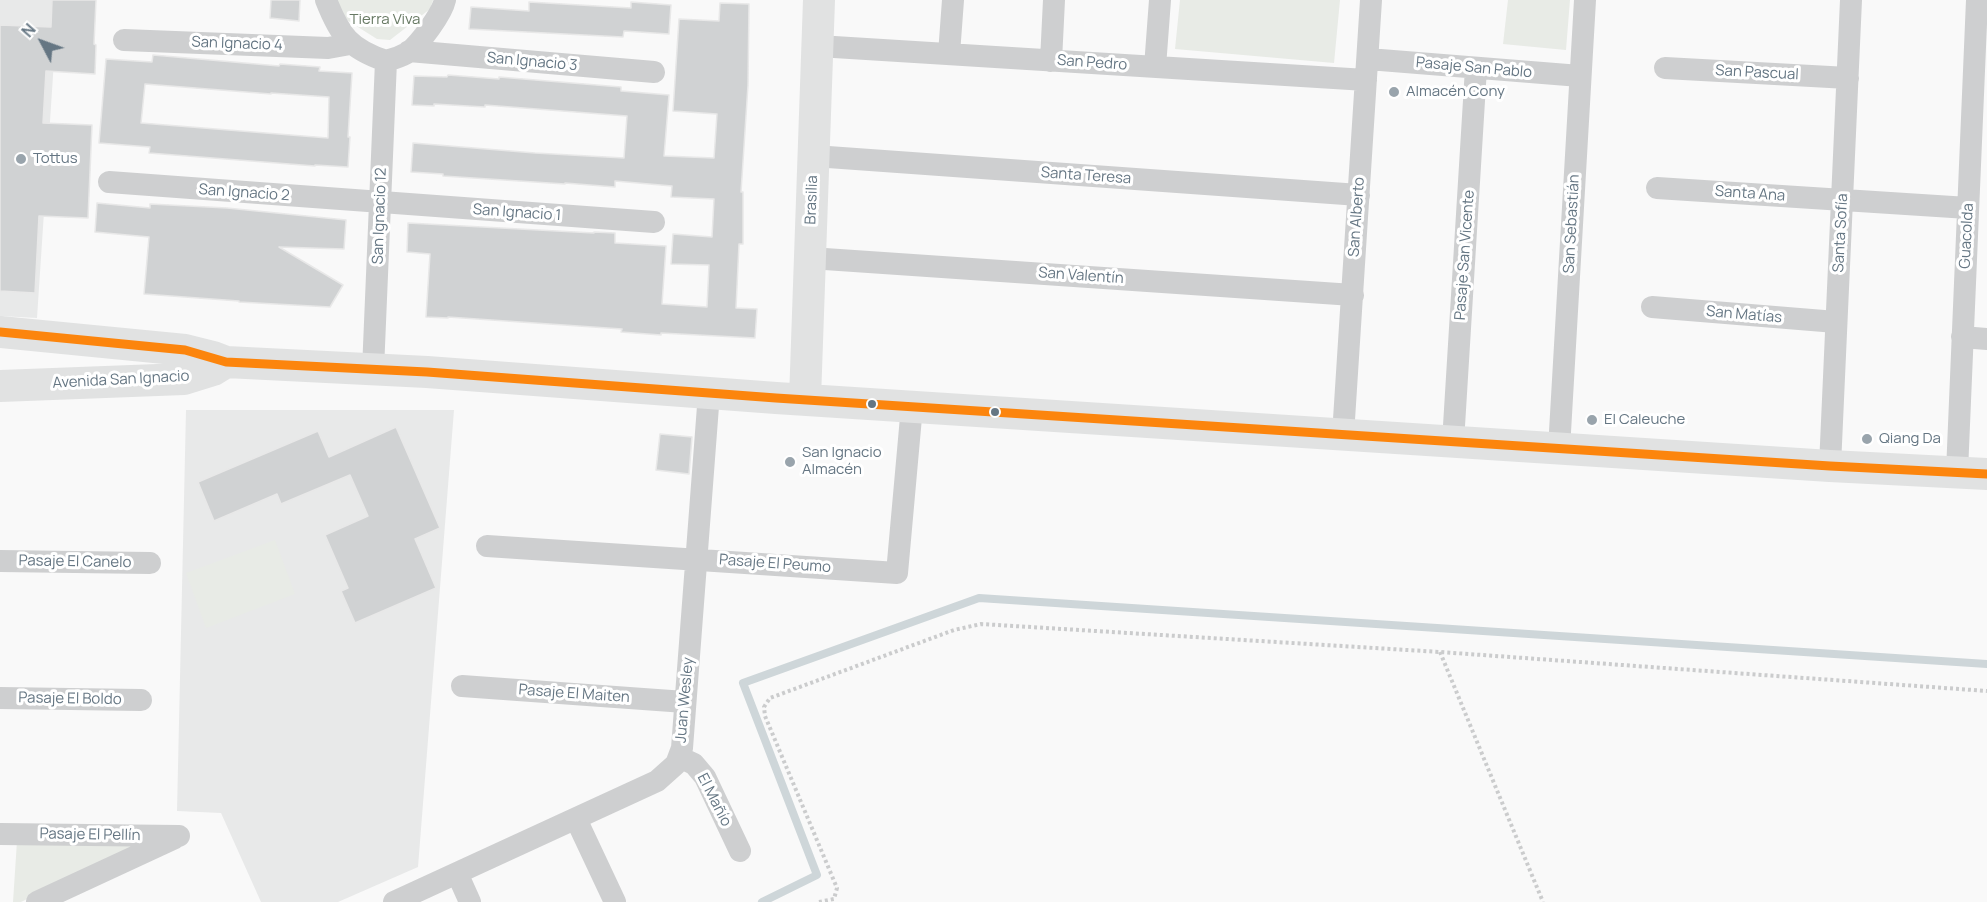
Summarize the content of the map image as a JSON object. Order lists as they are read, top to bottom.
{
  "streets": {
    "main road": ["Brasilia", "Avenida San Ignacio"],
    "street": [
      "San Ignacio 4",
      "San Ignacio 3",
      "San Pedro",
      "Pasaje San Pablo",
      "San Pascual",
      "Santa Teresa",
      "San Ignacio 2",
      "Santa Ana",
      "San Ignacio 1",
      "San Ignacio 12",
      "San Alberto",
      "San Sebastián",
      "Santa Sofía",
      "Guacolda",
      "Pasaje San Vicente",
      "San Valentín",
      "San Matías",
      "Pasaje El Canelo",
      "Pasaje El Peumo",
      "Pasaje El Maiten",
      "Pasaje El Boldo",
      "Juan Wesley",
      "El Mañío",
      "Pasaje El Pellín"
    ]
  },
  "crossings": [
    ["San Pedro", "Pasaje San Pablo"],
    ["San Pedro", "Brasilia"],
    ["San Pedro", "San Alberto"],
    ["Pasaje San Pablo", "San Alberto"],
    ["Pasaje San Pablo", "San Sebastián"],
    ["Pasaje San Pablo", "Pasaje San Vicente"],
    ["San Pascual", "Santa Sofía"],
    ["Santa Teresa", "Brasilia"],
    ["Santa Teresa", "San Alberto"],
    ["San Ignacio 2", "San Ignacio 1"],
    ["San Ignacio 2", "San Ignacio 12"],
    ["Santa Ana", "Santa Sofía"],
    ["Santa Ana", "Guacolda"],
    ["Brasilia", "San Valentín"],
    ["San Ignacio 1", "San Ignacio 12"],
    ["San Alberto", "San Valentín"],
    ["Santa Sofía", "San Matías"],
    ["Pasaje El Peumo", "Juan Wesley"],
    ["Pasaje El Maiten", "Juan Wesley"],
    ["Juan Wesley", "El Mañío"]
  ],
  "parks": ["Tierra Viva"],
  "places": [
    "Almacén Cony",
    "Tottus",
    "El Caleuche",
    "Qiang Da",
    "San Ignacio Almacén"
  ],
  "north": "top left"
}
